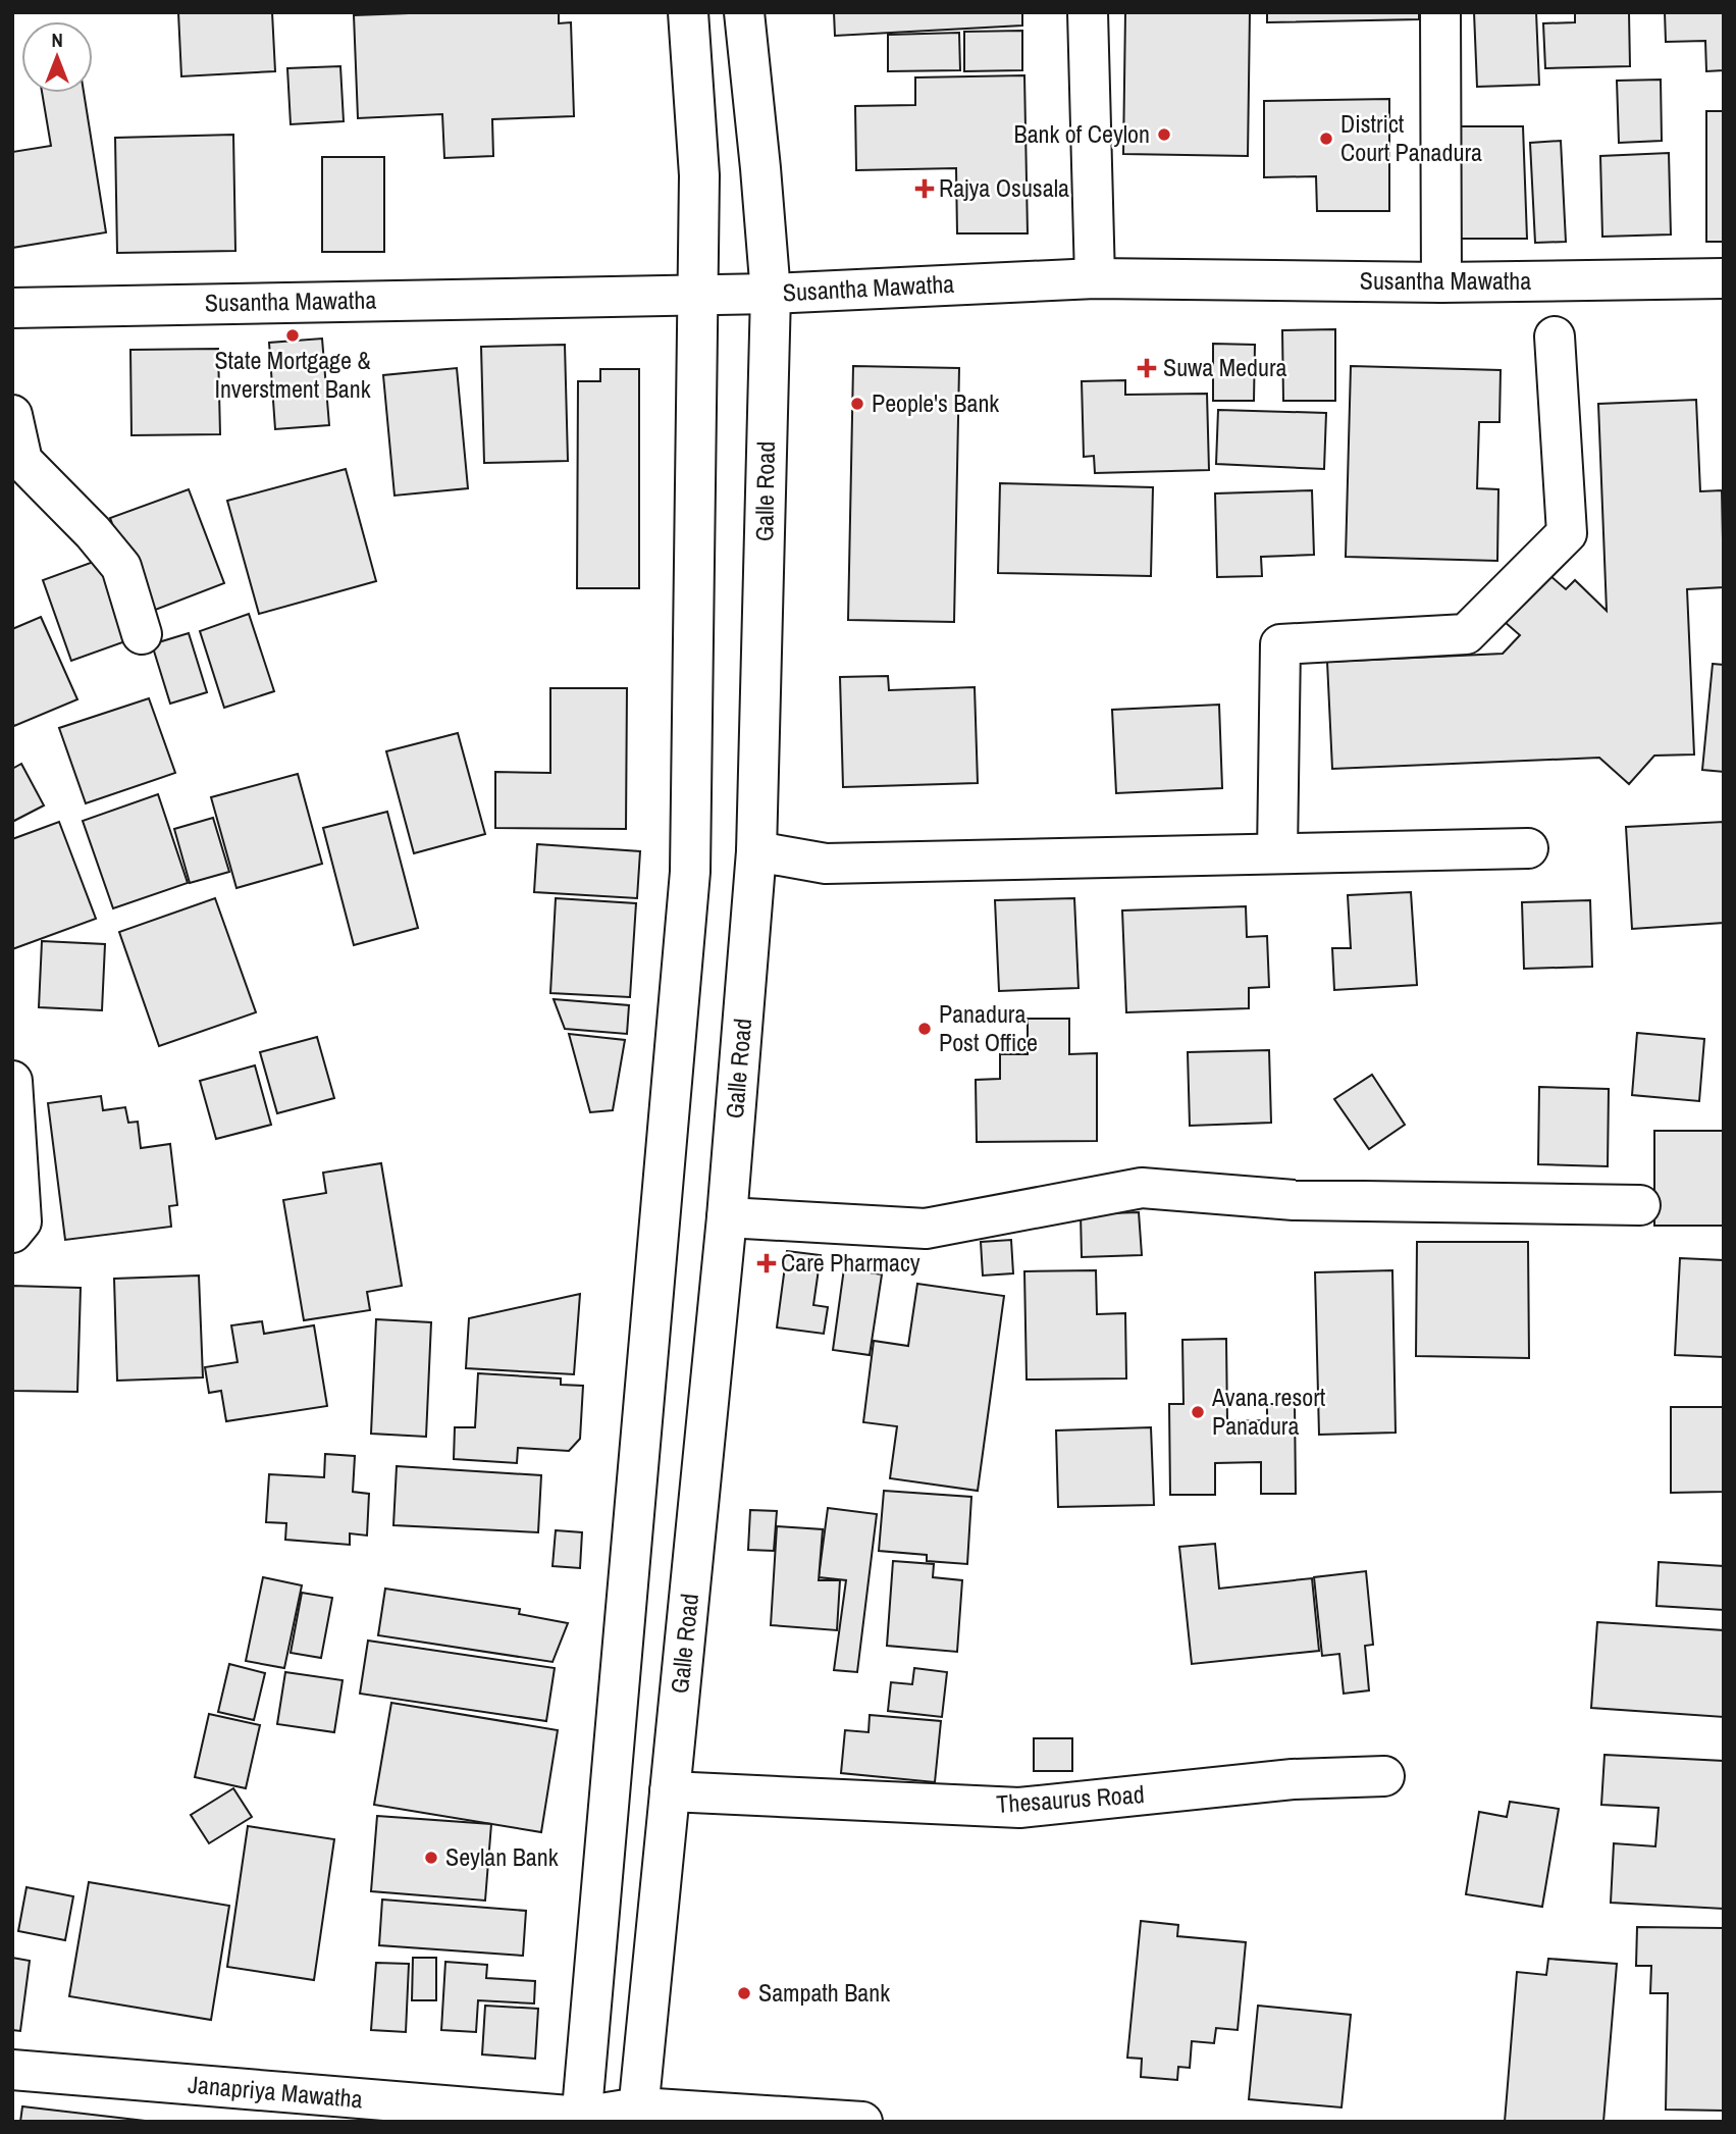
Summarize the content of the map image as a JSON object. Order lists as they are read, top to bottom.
{
  "streets": {
    "main road": [
      "Susantha Mawatha",
      "Galle Road",
      "Thesaurus Road",
      "Janapriya Mawatha"
    ]
  },
  "crossings": [
    ["Susantha Mawatha", "Galle Road"],
    ["Galle Road", "Thesaurus Road"],
    ["Galle Road", "Janapriya Mawatha"]
  ],
  "places": {
    "other": [
      "Bank of Ceylon",
      "District Court Panadura",
      "State Mortgage & Inverstment Bank",
      "People's Bank",
      "Panadura Post Office",
      "Avana resort Panadura",
      "Seylan Bank",
      "Sampath Bank"
    ],
    "health": ["Rajya Osusala", "Suwa Medura", "Care Pharmacy"]
  },
  "north": "top"
}
